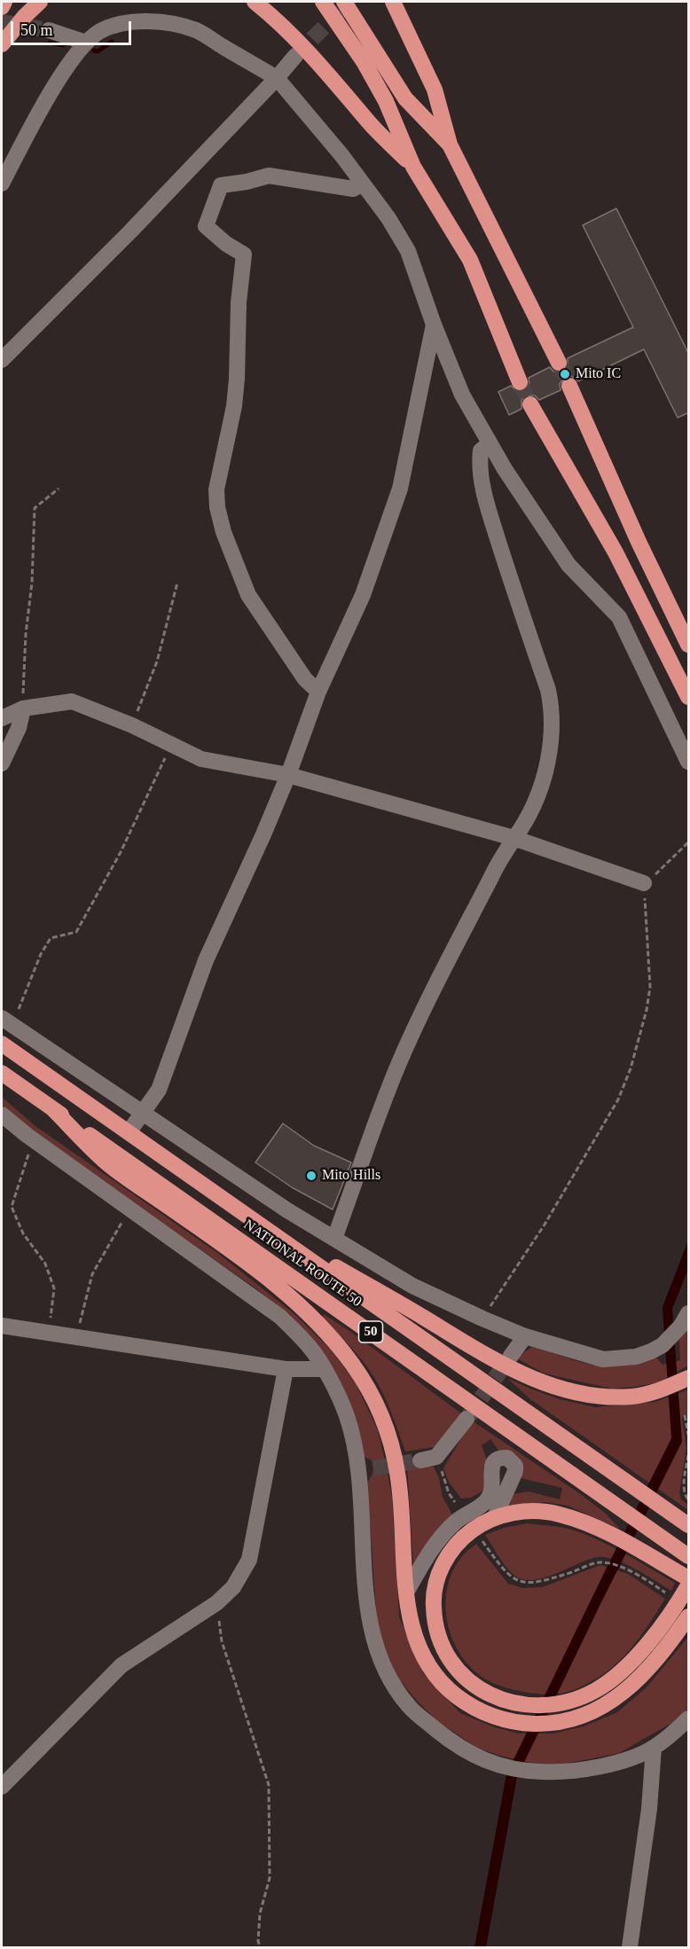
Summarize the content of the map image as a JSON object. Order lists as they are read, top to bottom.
{
  "streets": {
    "highway": ["NATIONAL ROUTE 50", "50"]
  },
  "places": ["Mito IC", "Mito Hills"],
  "scale_bar": "50 m"
}
